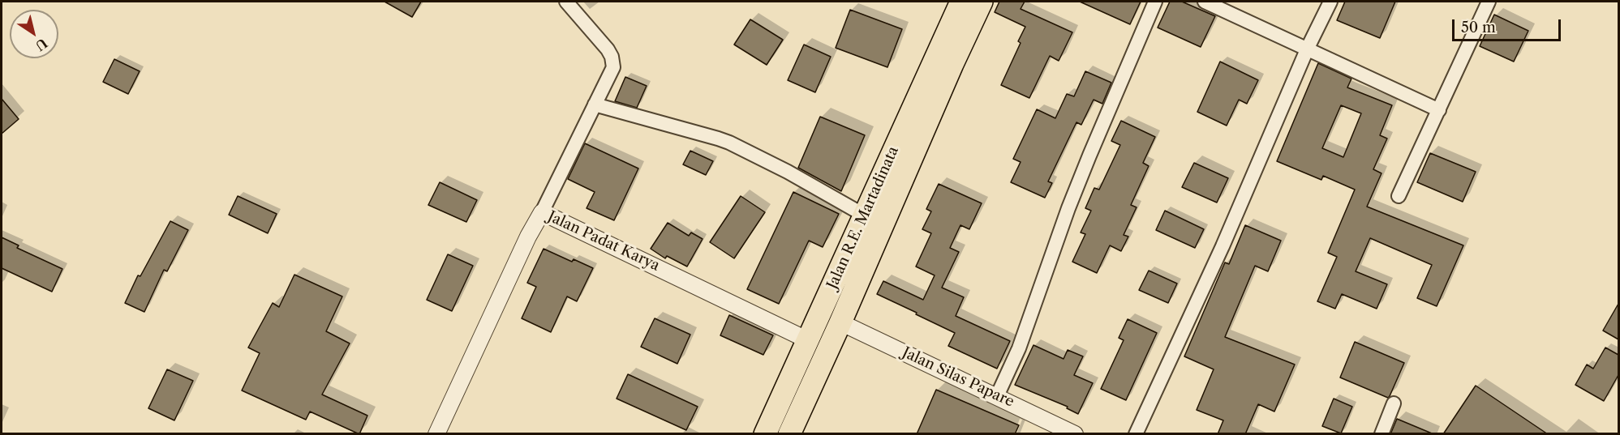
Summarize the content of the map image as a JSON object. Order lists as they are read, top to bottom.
{
  "streets": {
    "highway": ["Jalan R.E. Martadinata"],
    "street": ["Jalan Padat Karya", "Jalan Silas Papare"]
  },
  "crossings": [
    ["Jalan R.E. Martadinata", "Jalan Padat Karya"],
    ["Jalan R.E. Martadinata", "Jalan Silas Papare"]
  ],
  "scale_bar": "50 m",
  "north": "bottom right"
}
